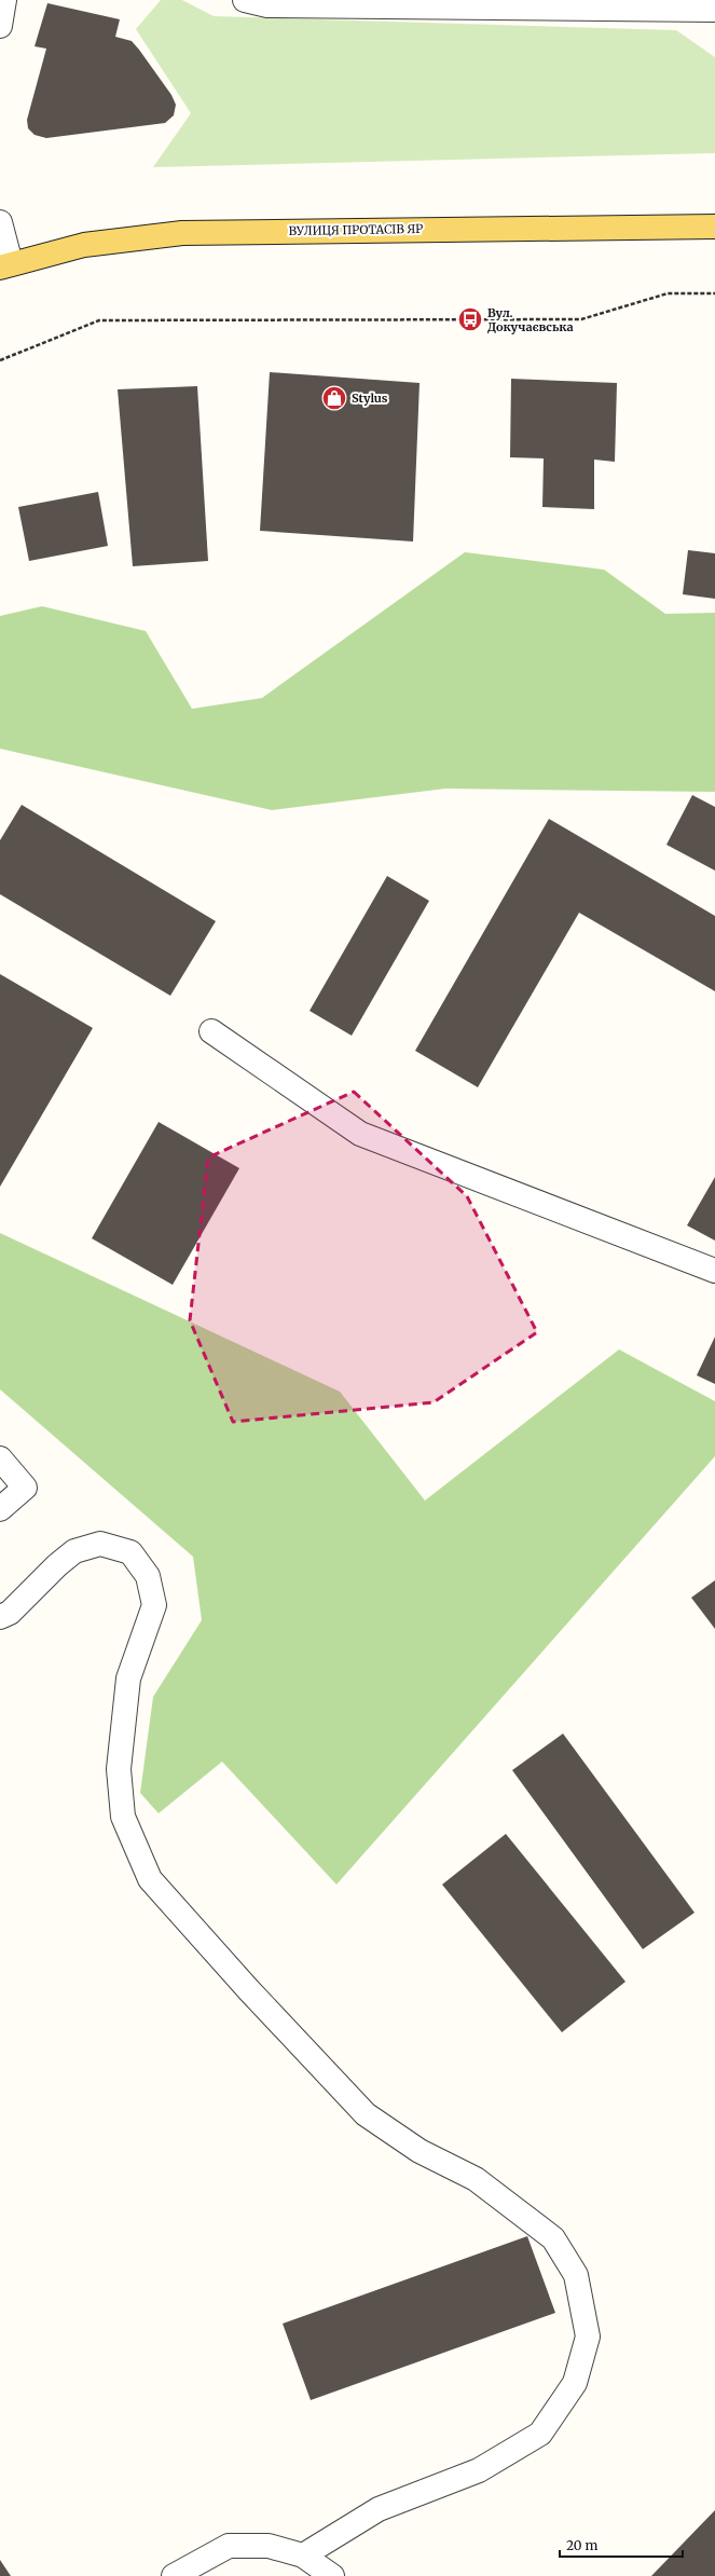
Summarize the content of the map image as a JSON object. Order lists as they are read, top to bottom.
{
  "streets": {
    "main road": ["ВУЛИЦЯ ПРОТАСІВ ЯР"]
  },
  "places": {
    "bus stop": ["Вул. Докучаєвська"],
    "shop": ["Stylus"]
  },
  "scale_bar": "20 m"
}
